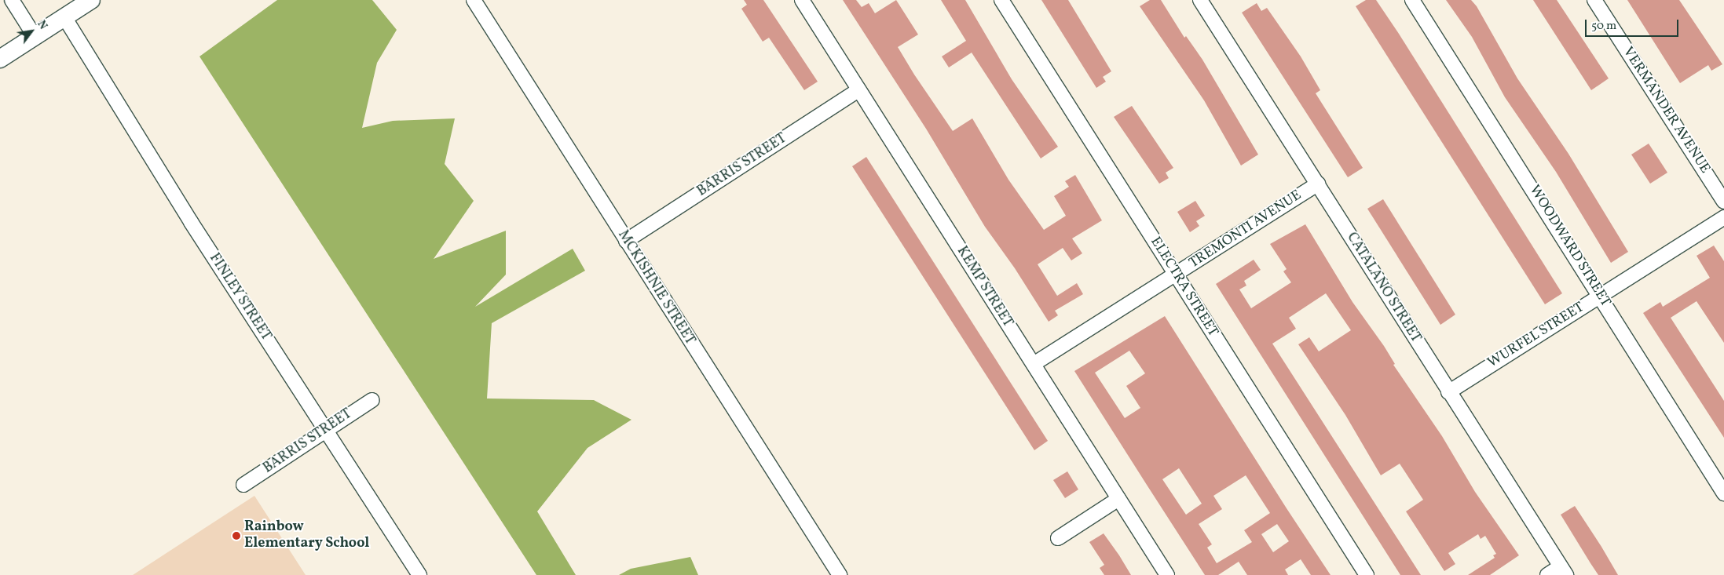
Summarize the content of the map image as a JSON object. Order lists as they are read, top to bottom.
{
  "streets": {
    "street": [
      "VERMANDER AVENUE",
      "BARRIS STREET",
      "TREMONTI AVENUE",
      "WOODWARD STREET",
      "KEMP STREET",
      "ELECTRA STREET",
      "MCKISHNIE STREET",
      "CATALANO STREET",
      "FINLEY STREET",
      "WURFEL STREET"
    ]
  },
  "crossings": [
    ["BARRIS STREET", "KEMP STREET"],
    ["BARRIS STREET", "MCKISHNIE STREET"],
    ["BARRIS STREET", "FINLEY STREET"],
    ["TREMONTI AVENUE", "KEMP STREET"],
    ["TREMONTI AVENUE", "ELECTRA STREET"],
    ["TREMONTI AVENUE", "CATALANO STREET"],
    ["WOODWARD STREET", "WURFEL STREET"],
    ["CATALANO STREET", "WURFEL STREET"]
  ],
  "places": ["Rainbow Elementary School"],
  "scale_bar": "50 m",
  "north": "top right"
}
